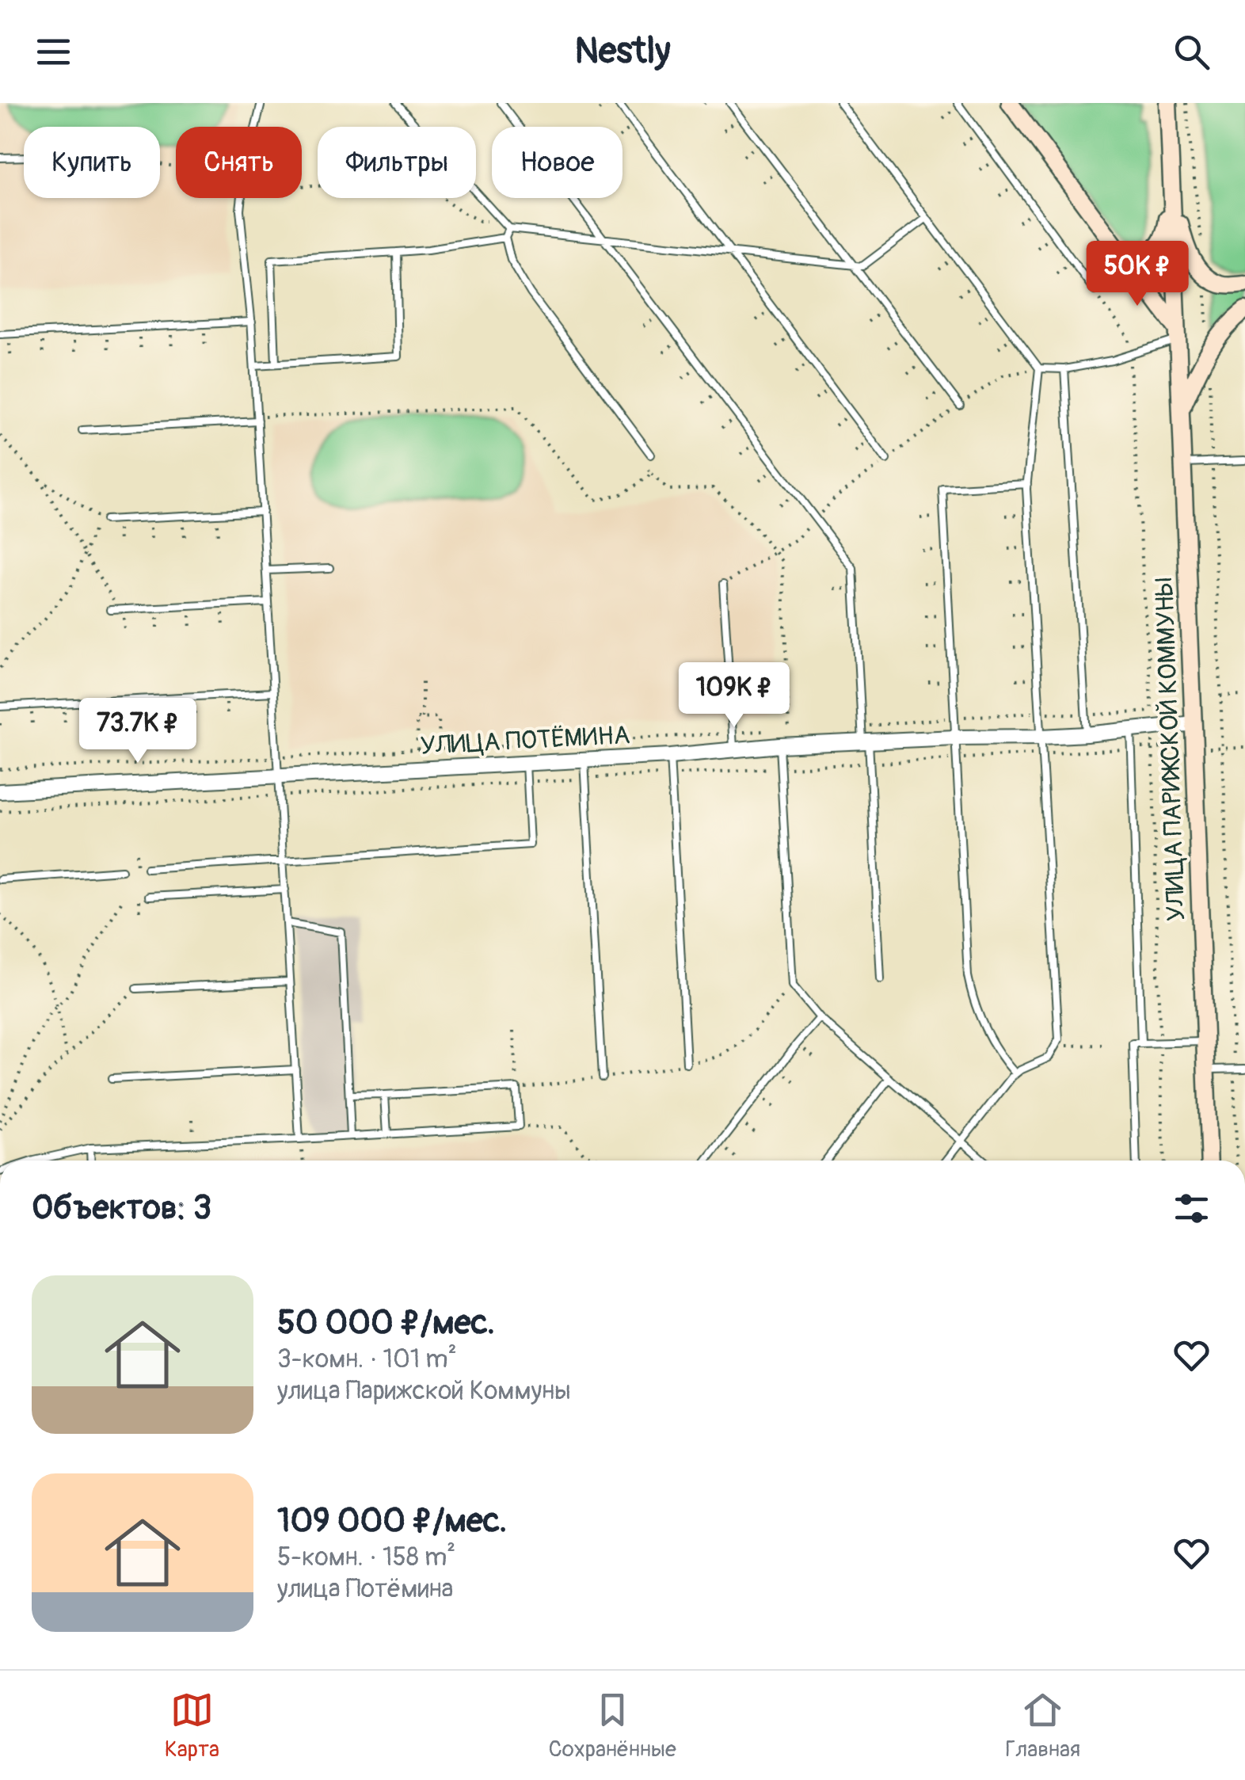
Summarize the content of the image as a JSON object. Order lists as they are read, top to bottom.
{
  "streets": {
    "main road": ["УЛИЦА ПАРИЖСКОЙ КОММУНЫ"],
    "street": ["УЛИЦА ПОТЁМИНА"]
  },
  "crossings": [
    ["УЛИЦА ПОТЁМИНА", "УЛИЦА ПАРИЖСКОЙ КОММУНЫ"]
  ],
  "page": {
    "header": "Nestly",
    "chip": [
      "Купить",
      "Снять",
      "Фильтры",
      "Новое"
    ],
    "price": ["50K ₽", "109K ₽", "73.7K ₽"],
    "heading": "Объектов: 3",
    "list": [
      {
        "name": "50 000 ₽/мес.",
        "note": "3-комн. · 101 m² · улица Парижской Коммуны"
      },
      {
        "name": "109 000 ₽/мес.",
        "note": "5-комн. · 158 m² · улица Потёмина"
      }
    ],
    "tabs": ["Карта", "Сохранённые", "Главная"]
  }
}
